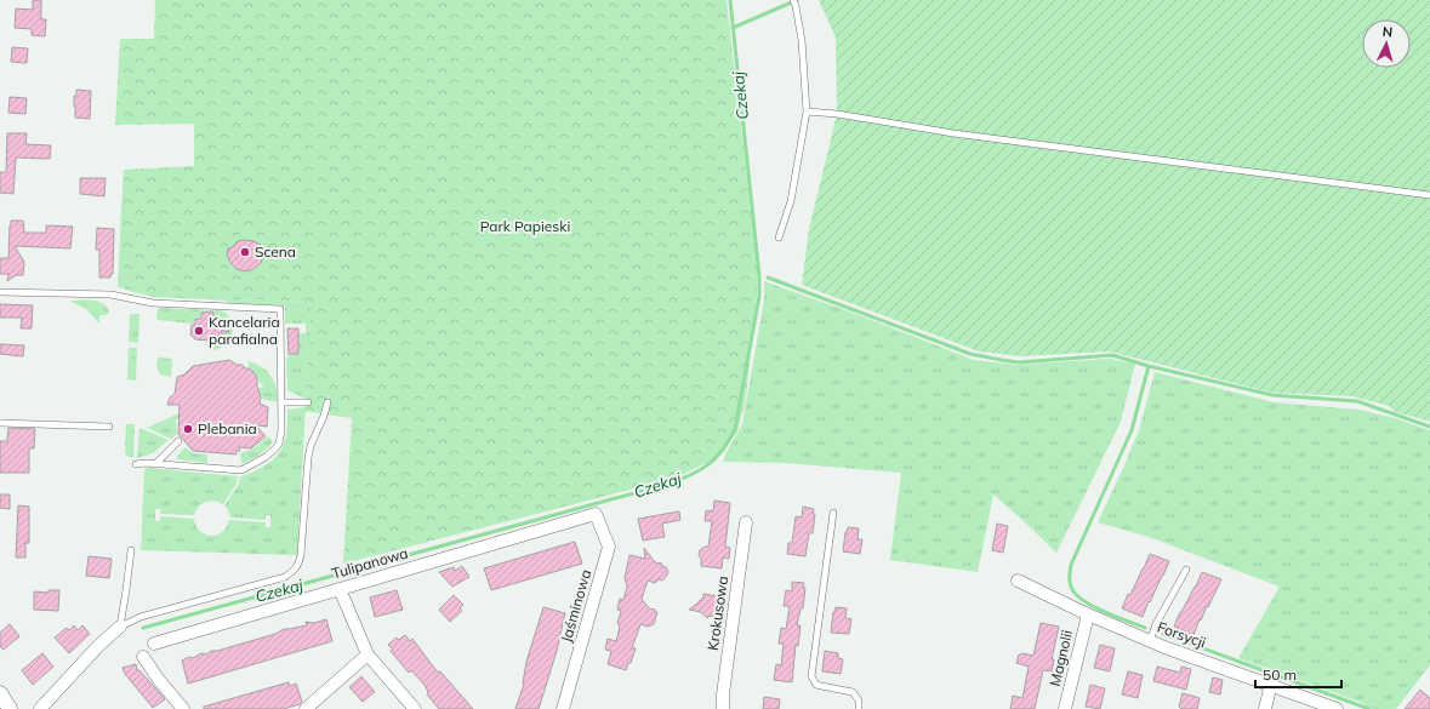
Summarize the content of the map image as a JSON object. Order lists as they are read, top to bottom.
{
  "streets": {
    "street": [
      "Tulipanowa",
      "Jaśminowa",
      "Krokusowa",
      "Forsycji",
      "Magnolii"
    ]
  },
  "crossings": [
    ["Tulipanowa", "Jaśminowa"],
    ["Forsycji", "Magnolii"]
  ],
  "water": ["Czekaj"],
  "parks": ["Park Papieski"],
  "places": ["Scena", "Kancelaria parafialna", "Plebania"],
  "scale_bar": "50 m",
  "north": "top"
}
